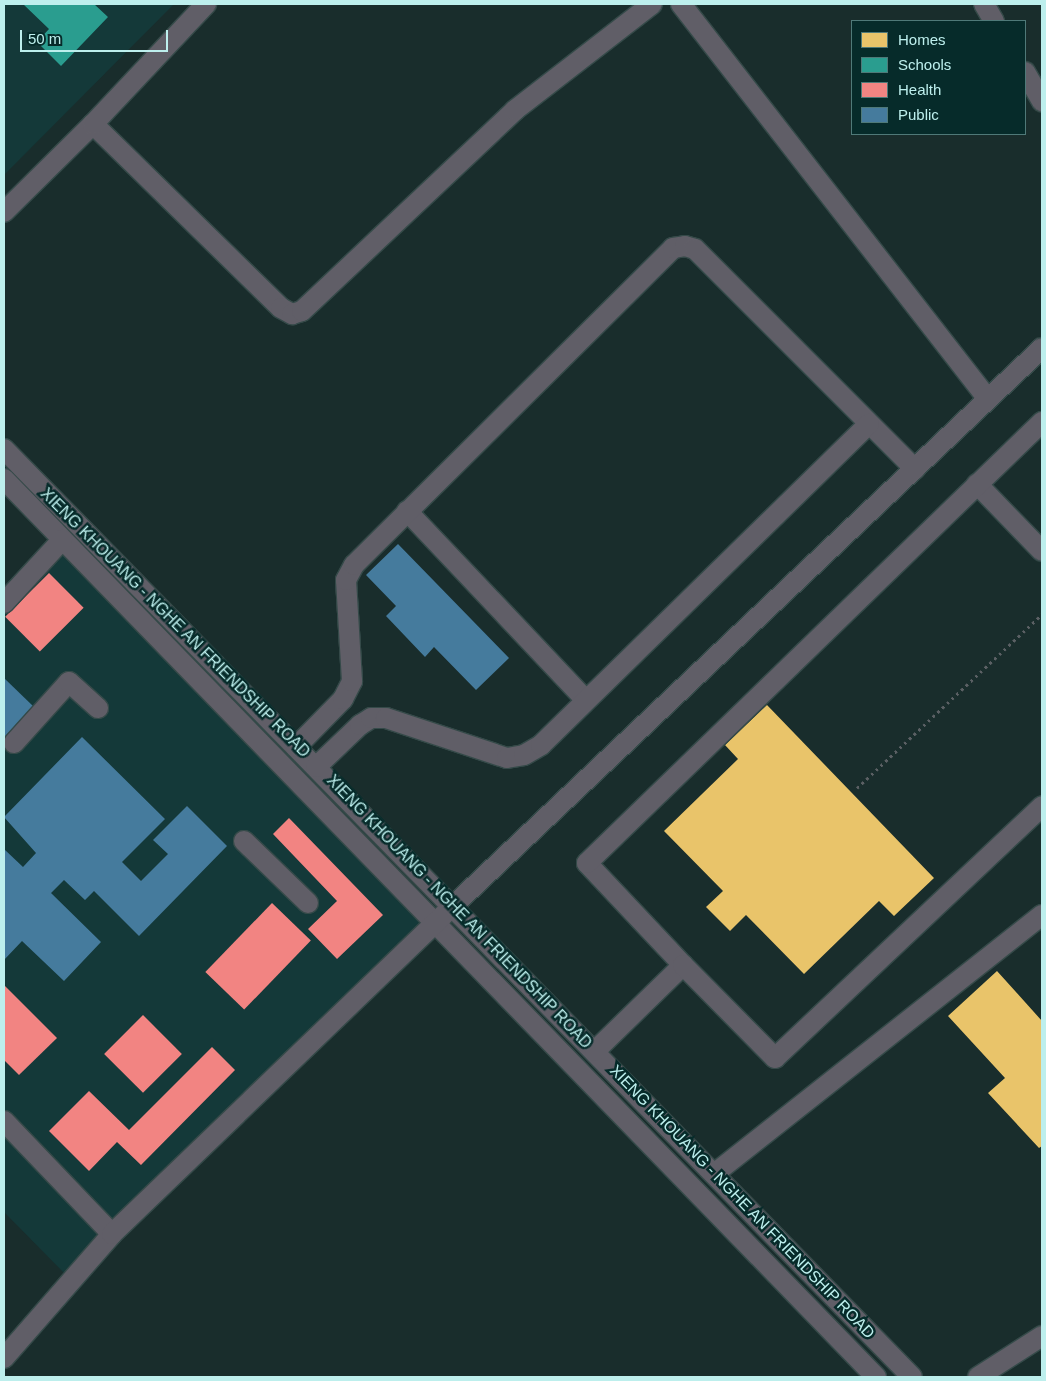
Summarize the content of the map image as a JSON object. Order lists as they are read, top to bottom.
{
  "streets": {
    "street": ["XIENG KHOUANG - NGHE AN FRIENDSHIP ROAD"]
  },
  "legend": [
    "Homes",
    "Schools",
    "Health",
    "Public"
  ],
  "scale_bar": "50 m"
}
